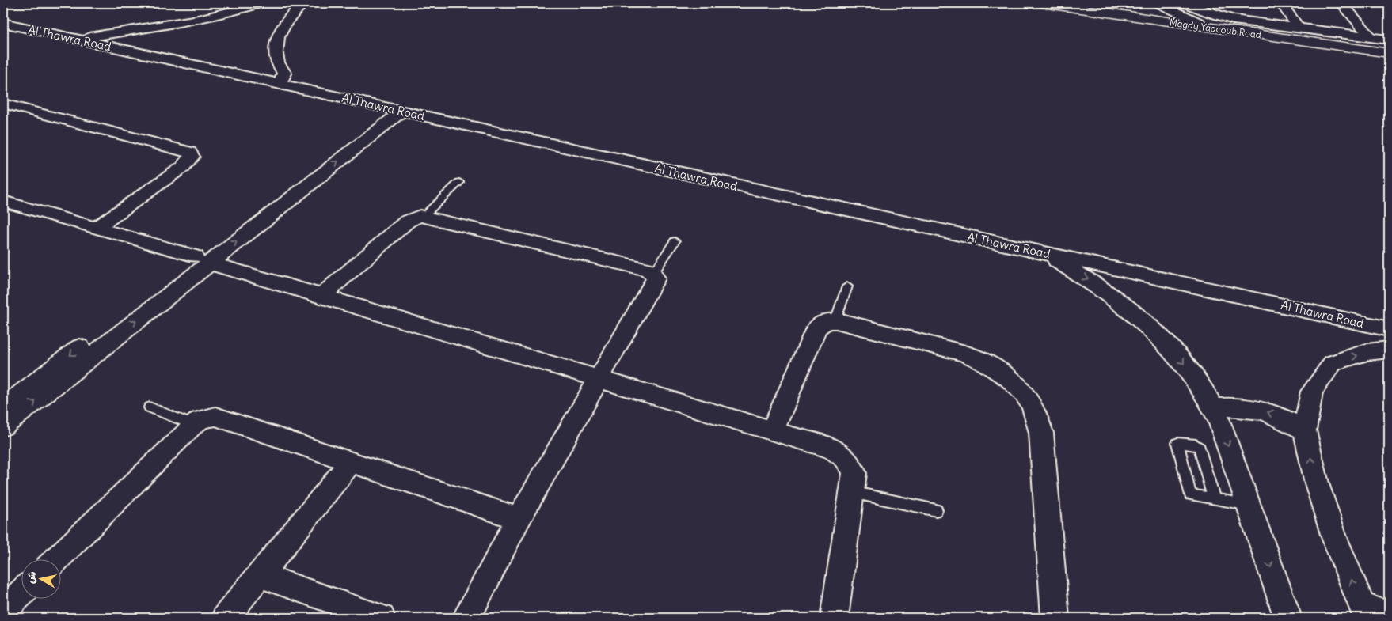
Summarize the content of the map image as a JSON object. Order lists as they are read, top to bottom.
{
  "streets": {
    "street": ["Magdy Yaacoub Road", "Al Thawra Road"]
  },
  "north": "left"
}
